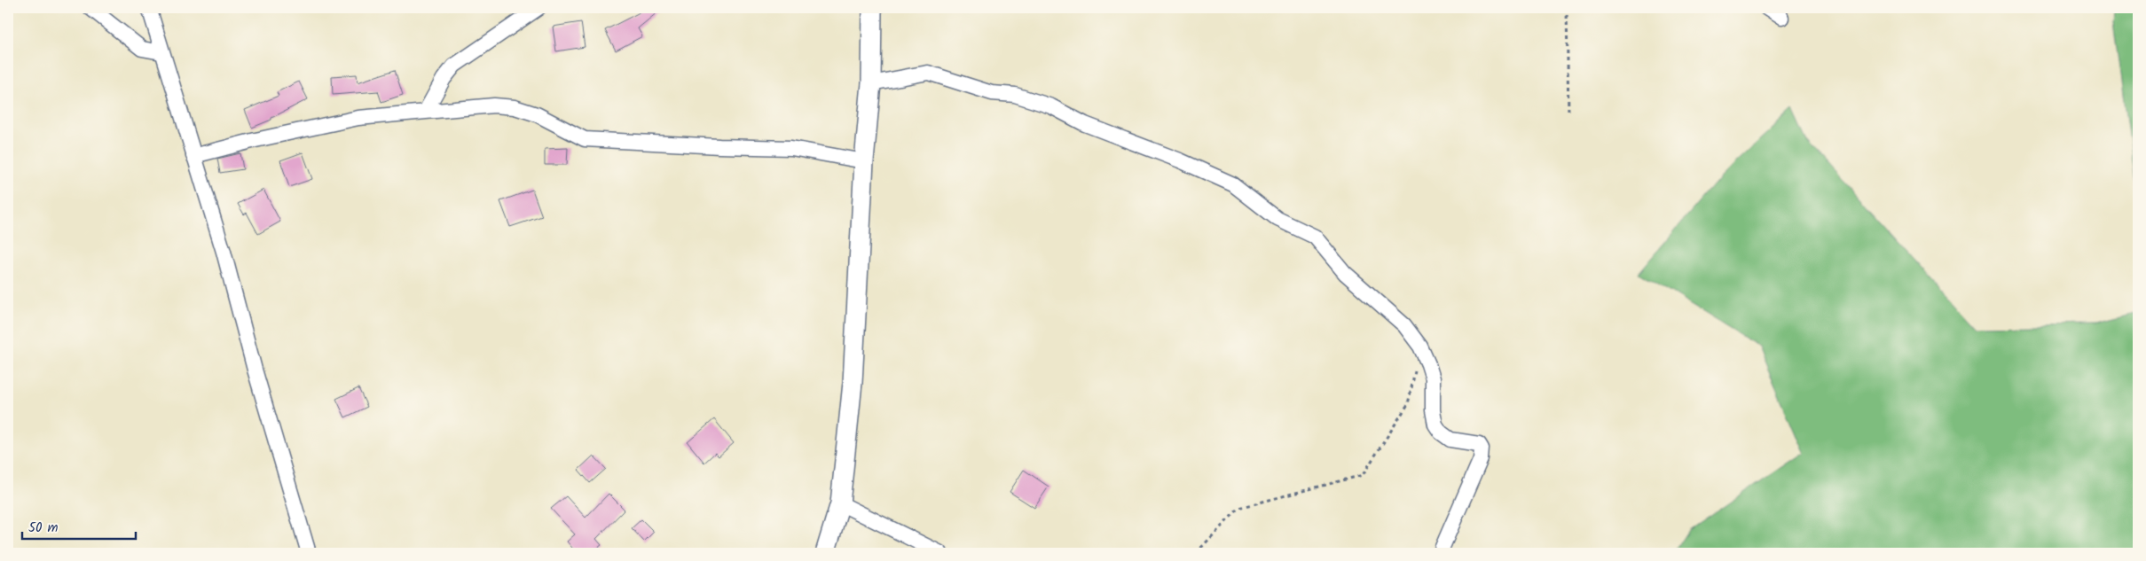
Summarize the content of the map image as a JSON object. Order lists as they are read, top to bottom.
{
  "scale_bar": "50 m"
}
